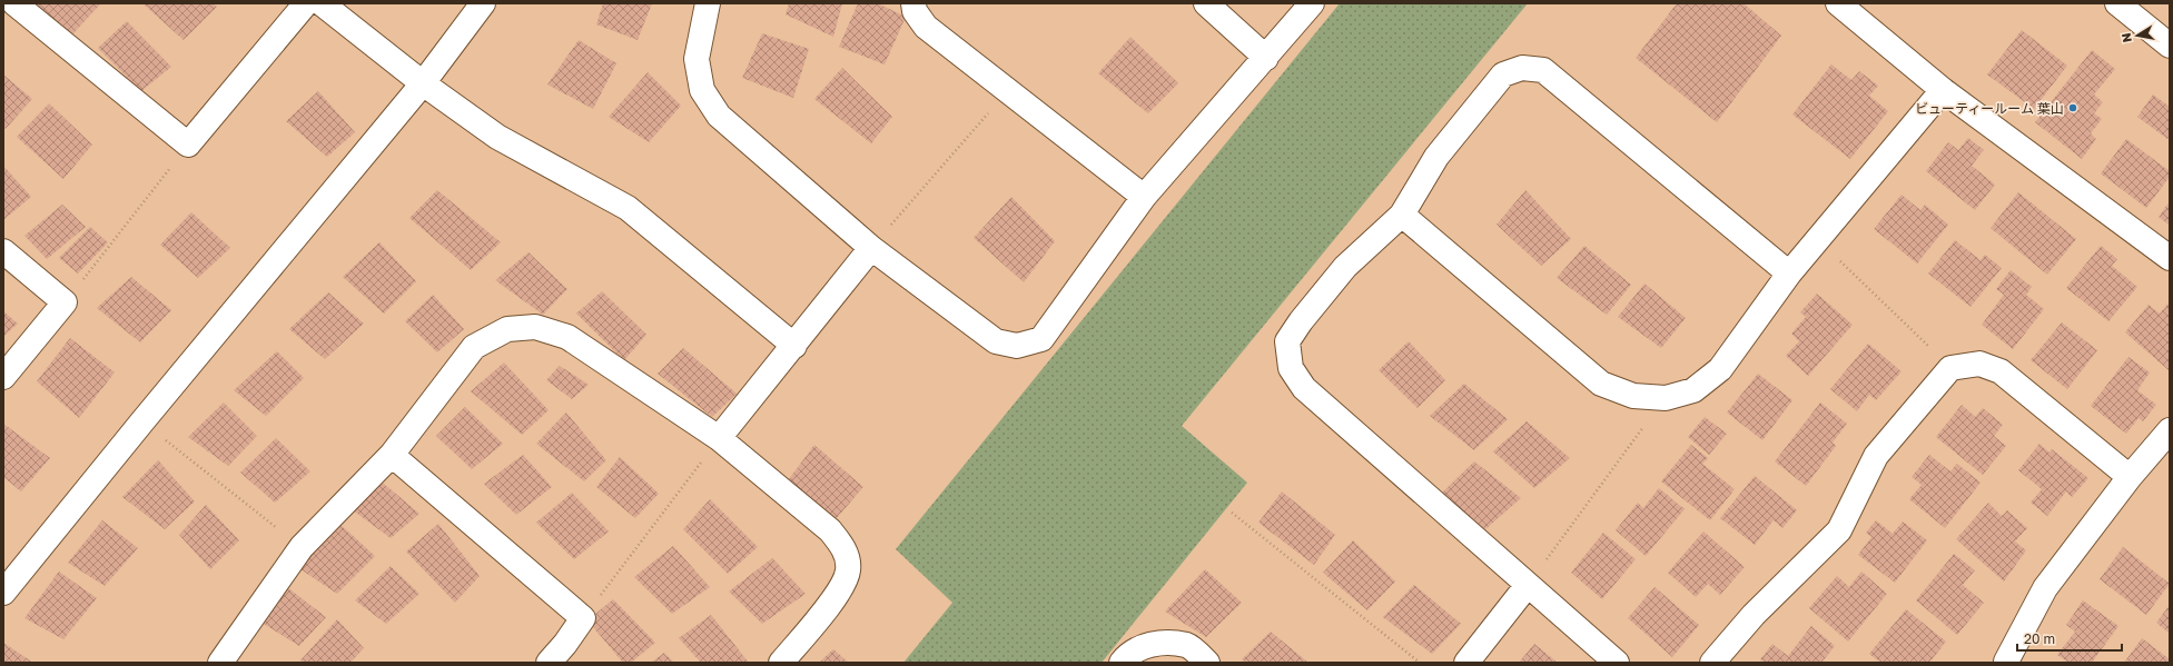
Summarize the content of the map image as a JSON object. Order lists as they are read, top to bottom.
{
  "places": ["ビューティールーム 葉山"],
  "scale_bar": "20 m",
  "north": "left"
}
